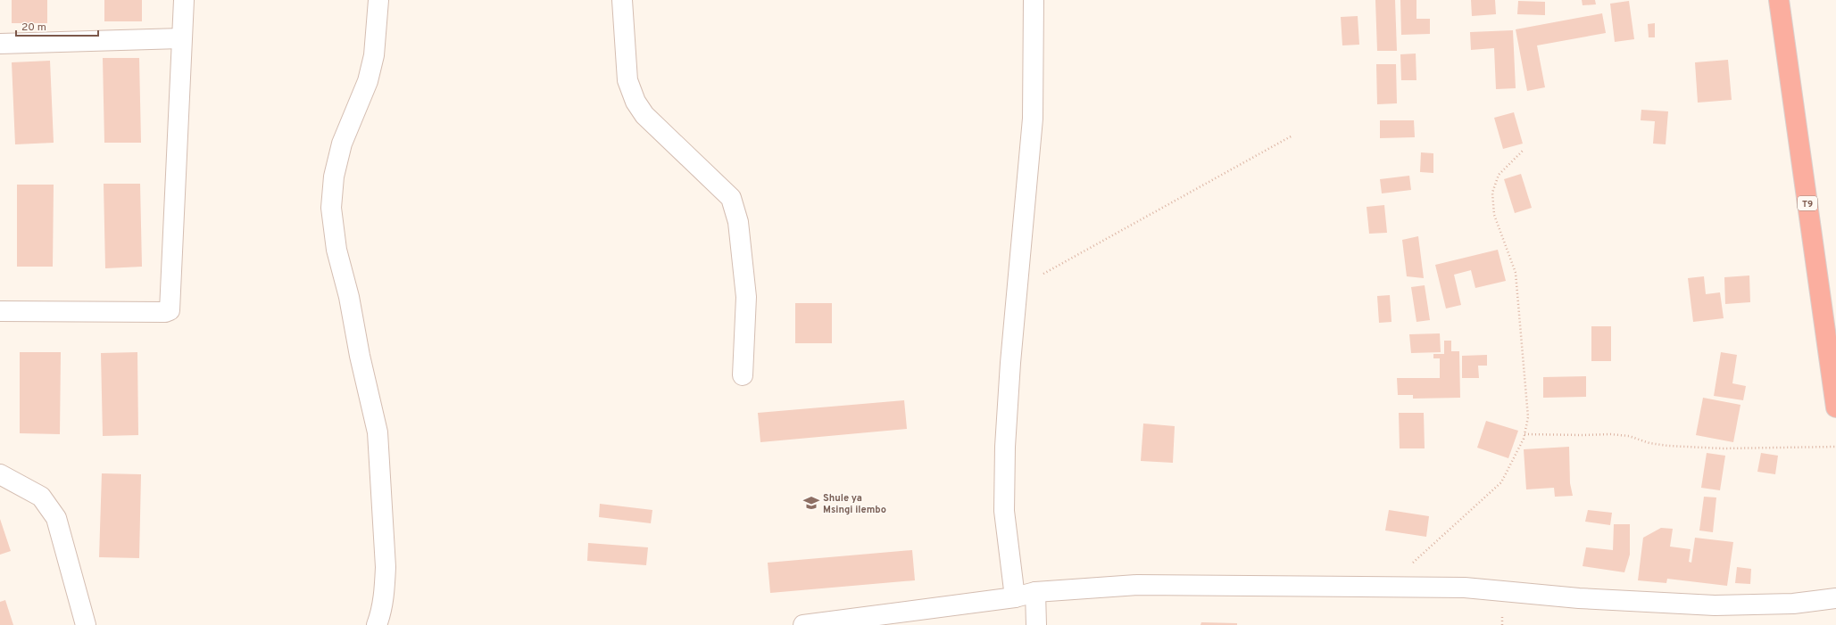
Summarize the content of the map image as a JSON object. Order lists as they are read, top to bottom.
{
  "streets": {
    "highway": ["T9"]
  },
  "places": {
    "school or university": ["Shule ya Msingi ilembo"]
  },
  "scale_bar": "20 m"
}
